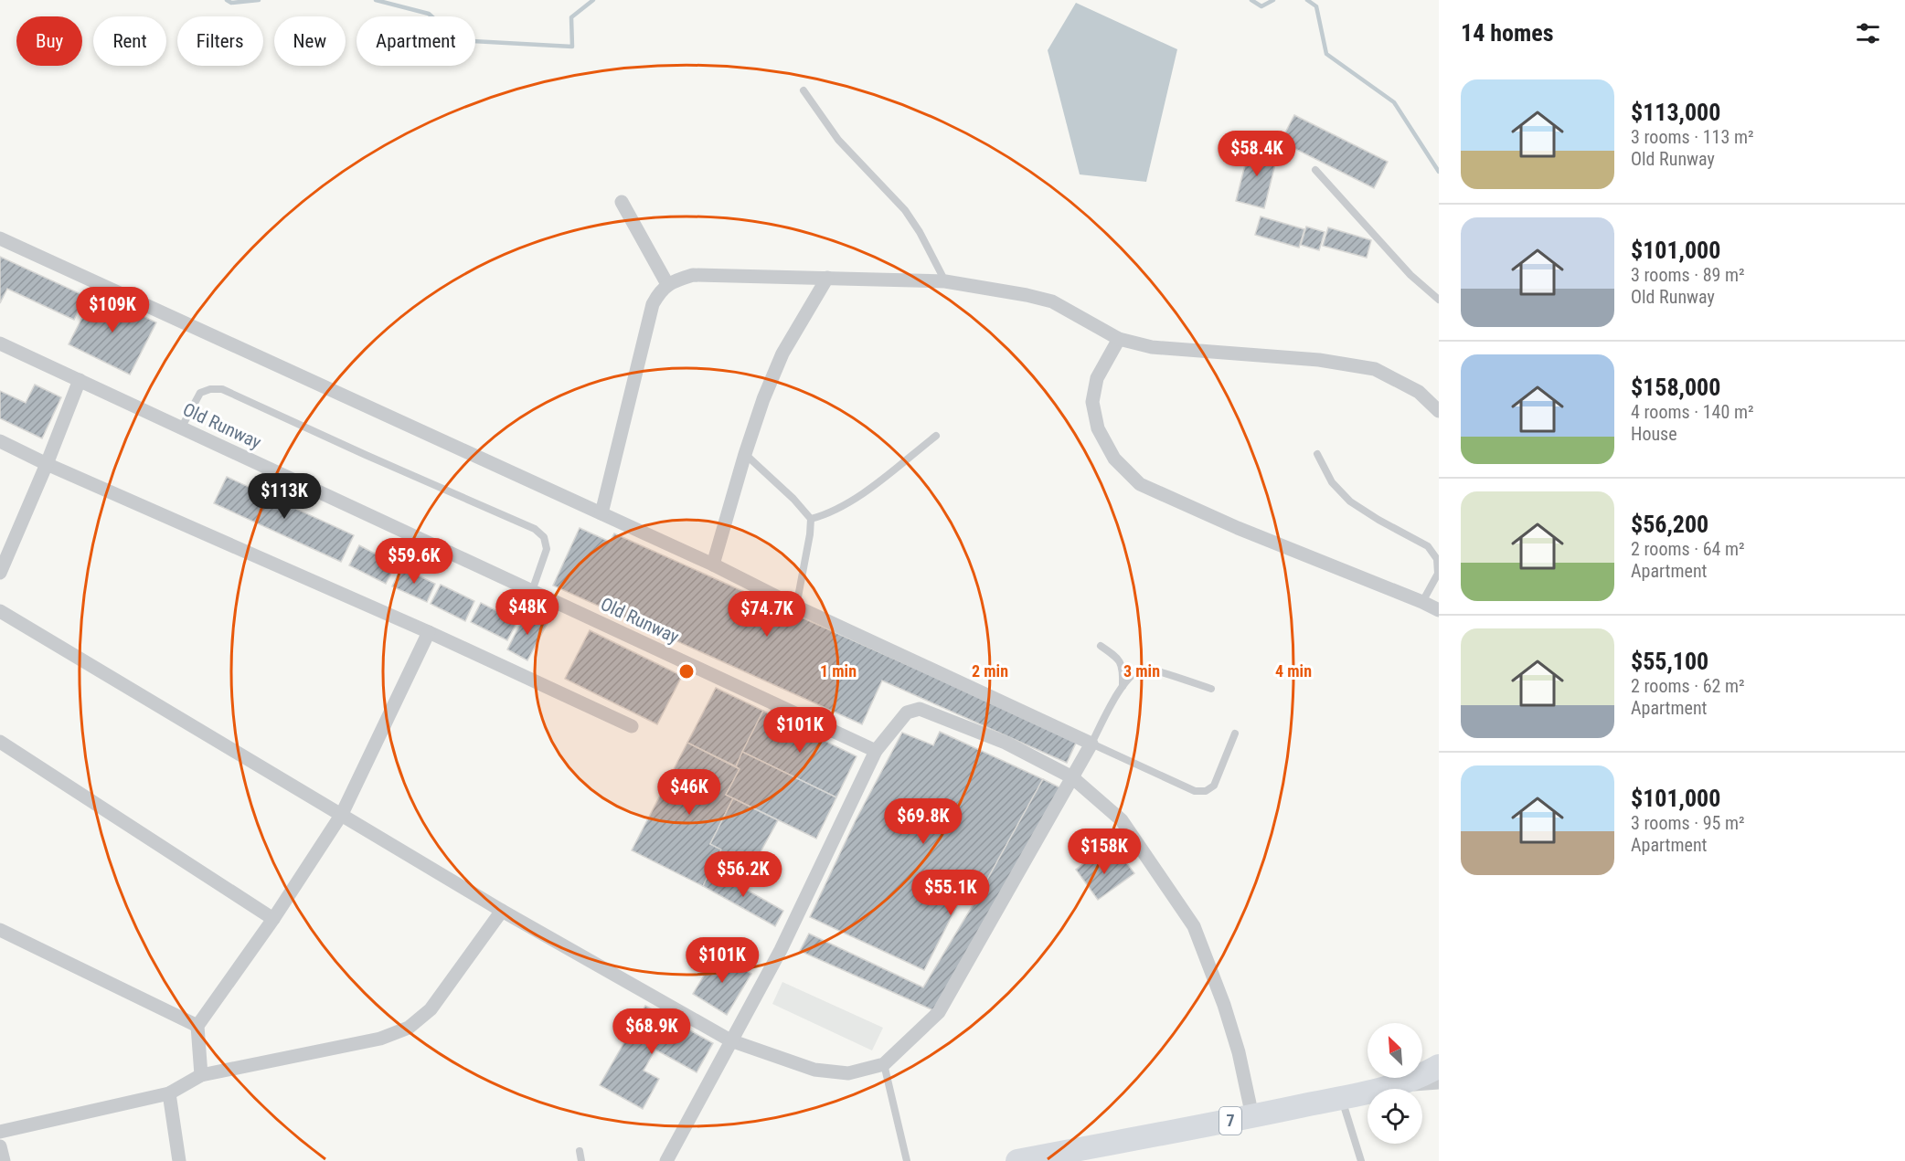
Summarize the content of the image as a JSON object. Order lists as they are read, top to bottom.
{
  "streets": {
    "highway": ["7"],
    "street": ["Old Runway"]
  },
  "north": "top left",
  "page": {
    "heading": "14 homes",
    "chip": [
      "Buy",
      "Rent",
      "Filters",
      "New",
      "Apartment"
    ],
    "list": [
      {
        "name": "$113,000",
        "note": "3 rooms · 113 m² · Old Runway"
      },
      {
        "name": "$101,000",
        "note": "3 rooms · 89 m² · Old Runway"
      },
      {
        "name": "$158,000",
        "note": "4 rooms · 140 m² · House"
      },
      {
        "name": "$56,200",
        "note": "2 rooms · 64 m² · Apartment"
      },
      {
        "name": "$55,100",
        "note": "2 rooms · 62 m² · Apartment"
      },
      {
        "name": "$101,000",
        "note": "3 rooms · 95 m² · Apartment"
      }
    ],
    "price": [
      "$58.4K",
      "$109K",
      "$113K",
      "$59.6K",
      "$48K",
      "$74.7K",
      "$101K",
      "$46K",
      "$69.8K",
      "$158K",
      "$56.2K",
      "$55.1K",
      "$101K",
      "$68.9K"
    ]
  },
  "rings": [
    "1 min",
    "2 min",
    "3 min",
    "4 min"
  ]
}
